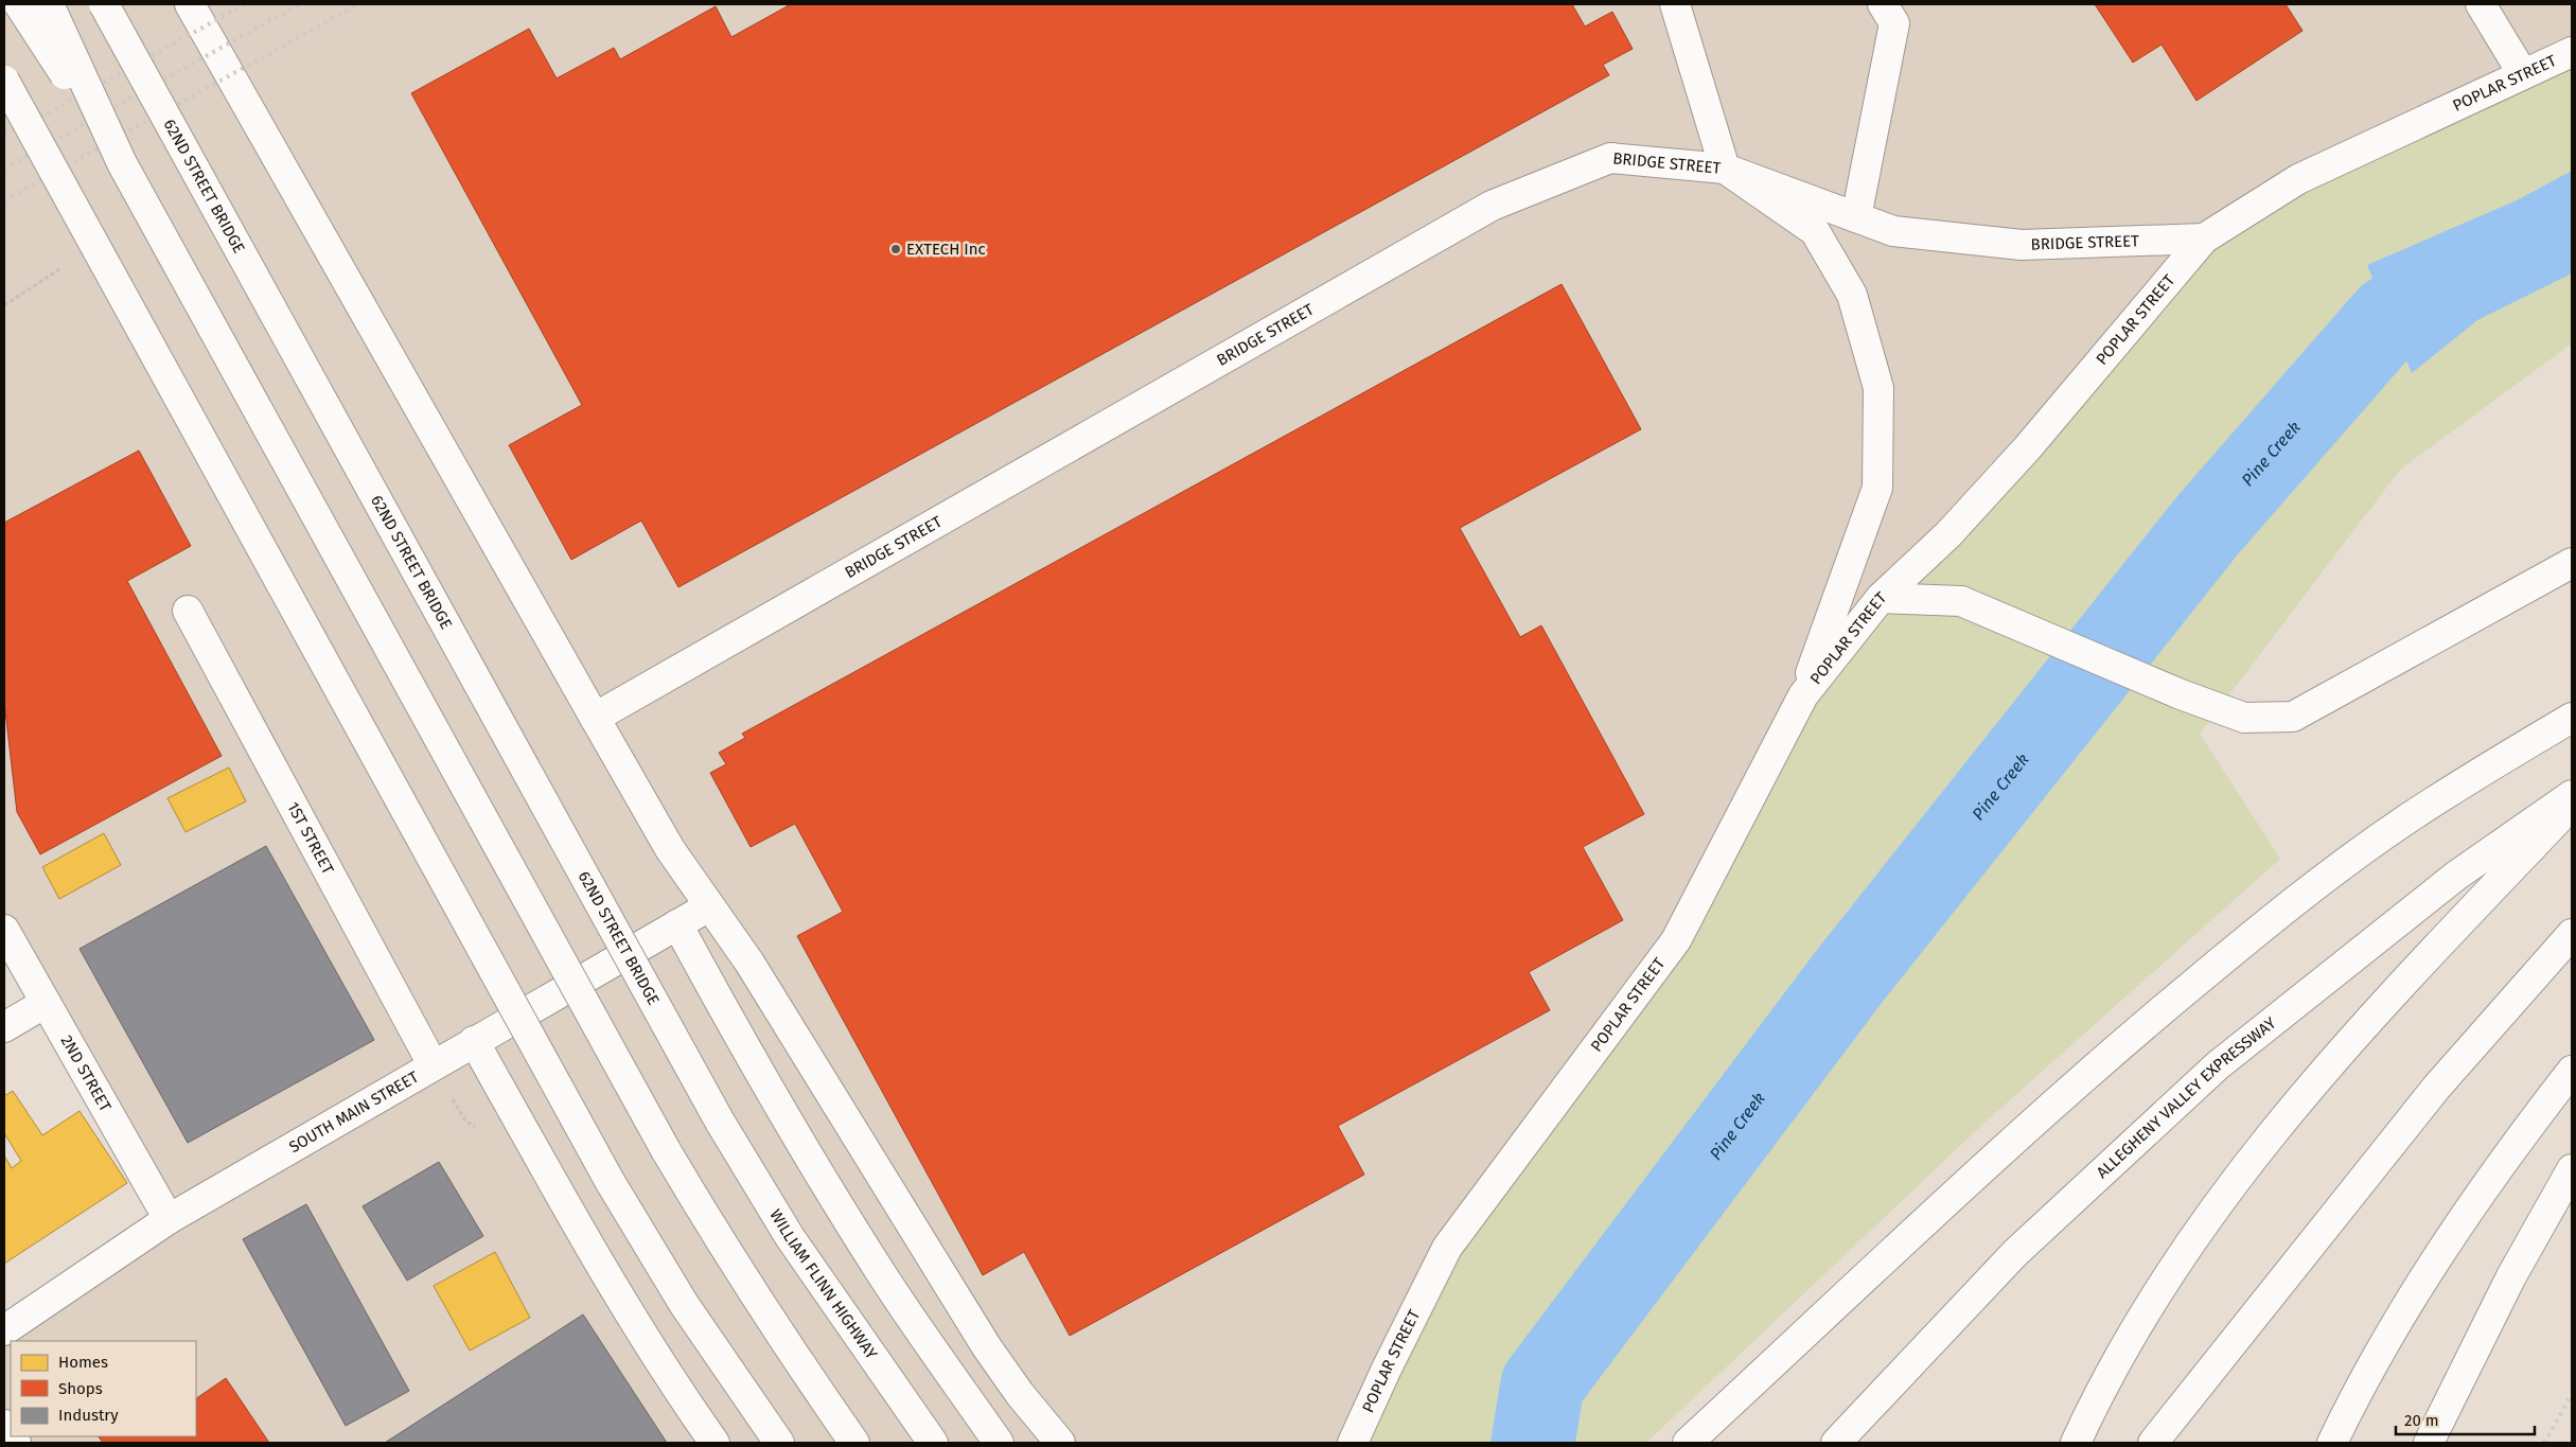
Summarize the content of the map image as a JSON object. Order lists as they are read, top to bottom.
{
  "streets": {
    "main road": [
      "POPLAR STREET",
      "BRIDGE STREET",
      "62ND STREET BRIDGE",
      "1ST STREET",
      "2ND STREET",
      "ALLEGHENY VALLEY EXPRESSWAY",
      "SOUTH MAIN STREET",
      "WILLIAM FLINN HIGHWAY"
    ]
  },
  "crossings": [
    ["POPLAR STREET", "BRIDGE STREET"],
    ["62ND STREET BRIDGE", "WILLIAM FLINN HIGHWAY"],
    ["1ST STREET", "SOUTH MAIN STREET"],
    ["2ND STREET", "SOUTH MAIN STREET"]
  ],
  "water": ["Pine Creek"],
  "places": ["EXTECH Inc"],
  "legend": ["Homes", "Shops", "Industry"],
  "scale_bar": "20 m"
}
